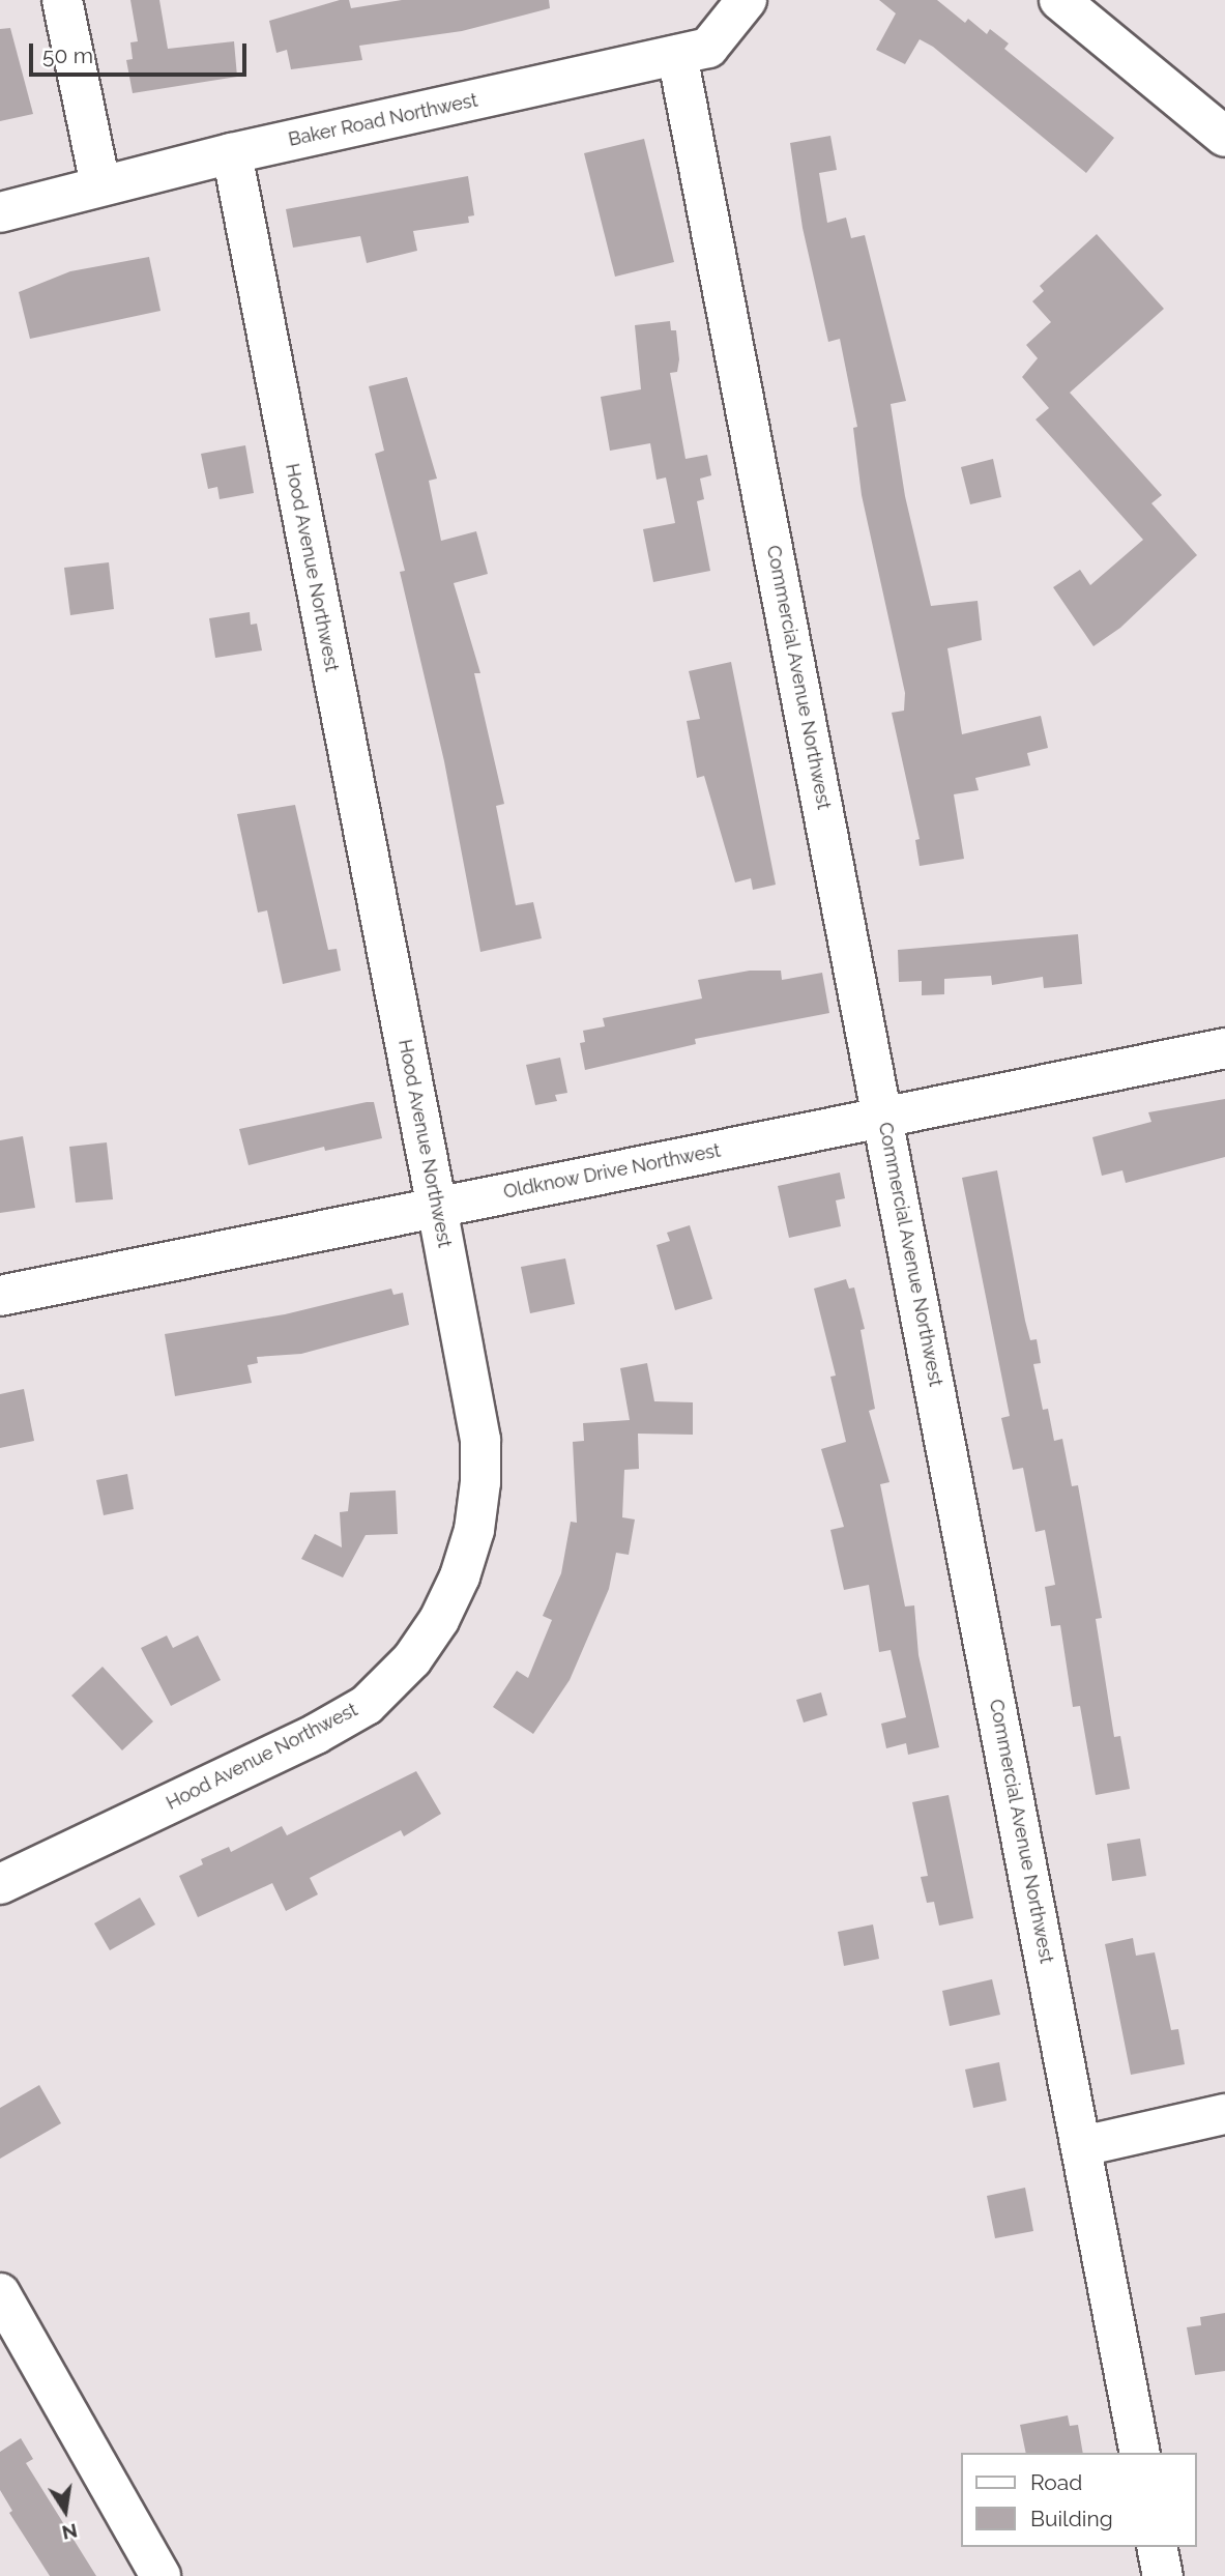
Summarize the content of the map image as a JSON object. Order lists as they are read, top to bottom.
{
  "streets": {
    "street": [
      "Baker Road Northwest",
      "Hood Avenue Northwest",
      "Commercial Avenue Northwest",
      "Oldknow Drive Northwest"
    ]
  },
  "crossings": [
    ["Baker Road Northwest", "Hood Avenue Northwest"],
    ["Baker Road Northwest", "Commercial Avenue Northwest"],
    ["Hood Avenue Northwest", "Oldknow Drive Northwest"],
    ["Commercial Avenue Northwest", "Oldknow Drive Northwest"]
  ],
  "legend": ["Road", "Building"],
  "scale_bar": "50 m",
  "north": "bottom"
}
